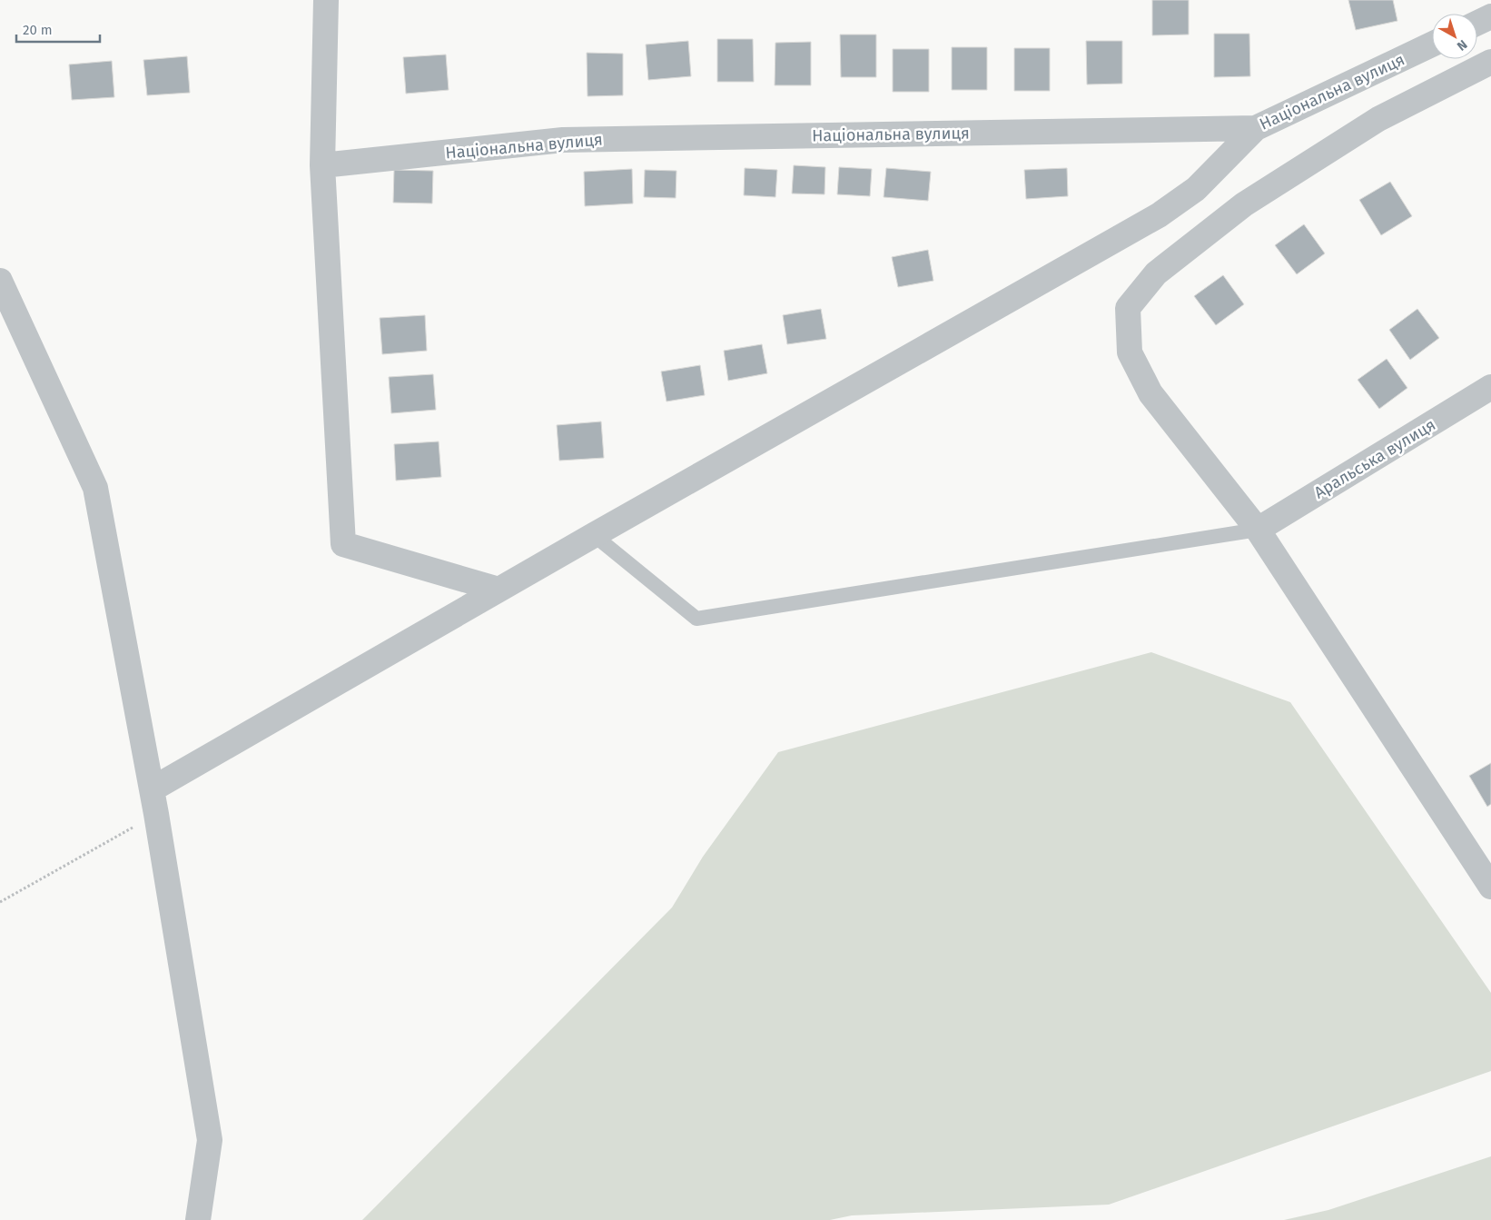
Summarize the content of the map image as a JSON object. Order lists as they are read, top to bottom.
{
  "streets": {
    "street": ["Національна вулиця", "Аральська вулиця"]
  },
  "scale_bar": "20 m",
  "north": "bottom right"
}
